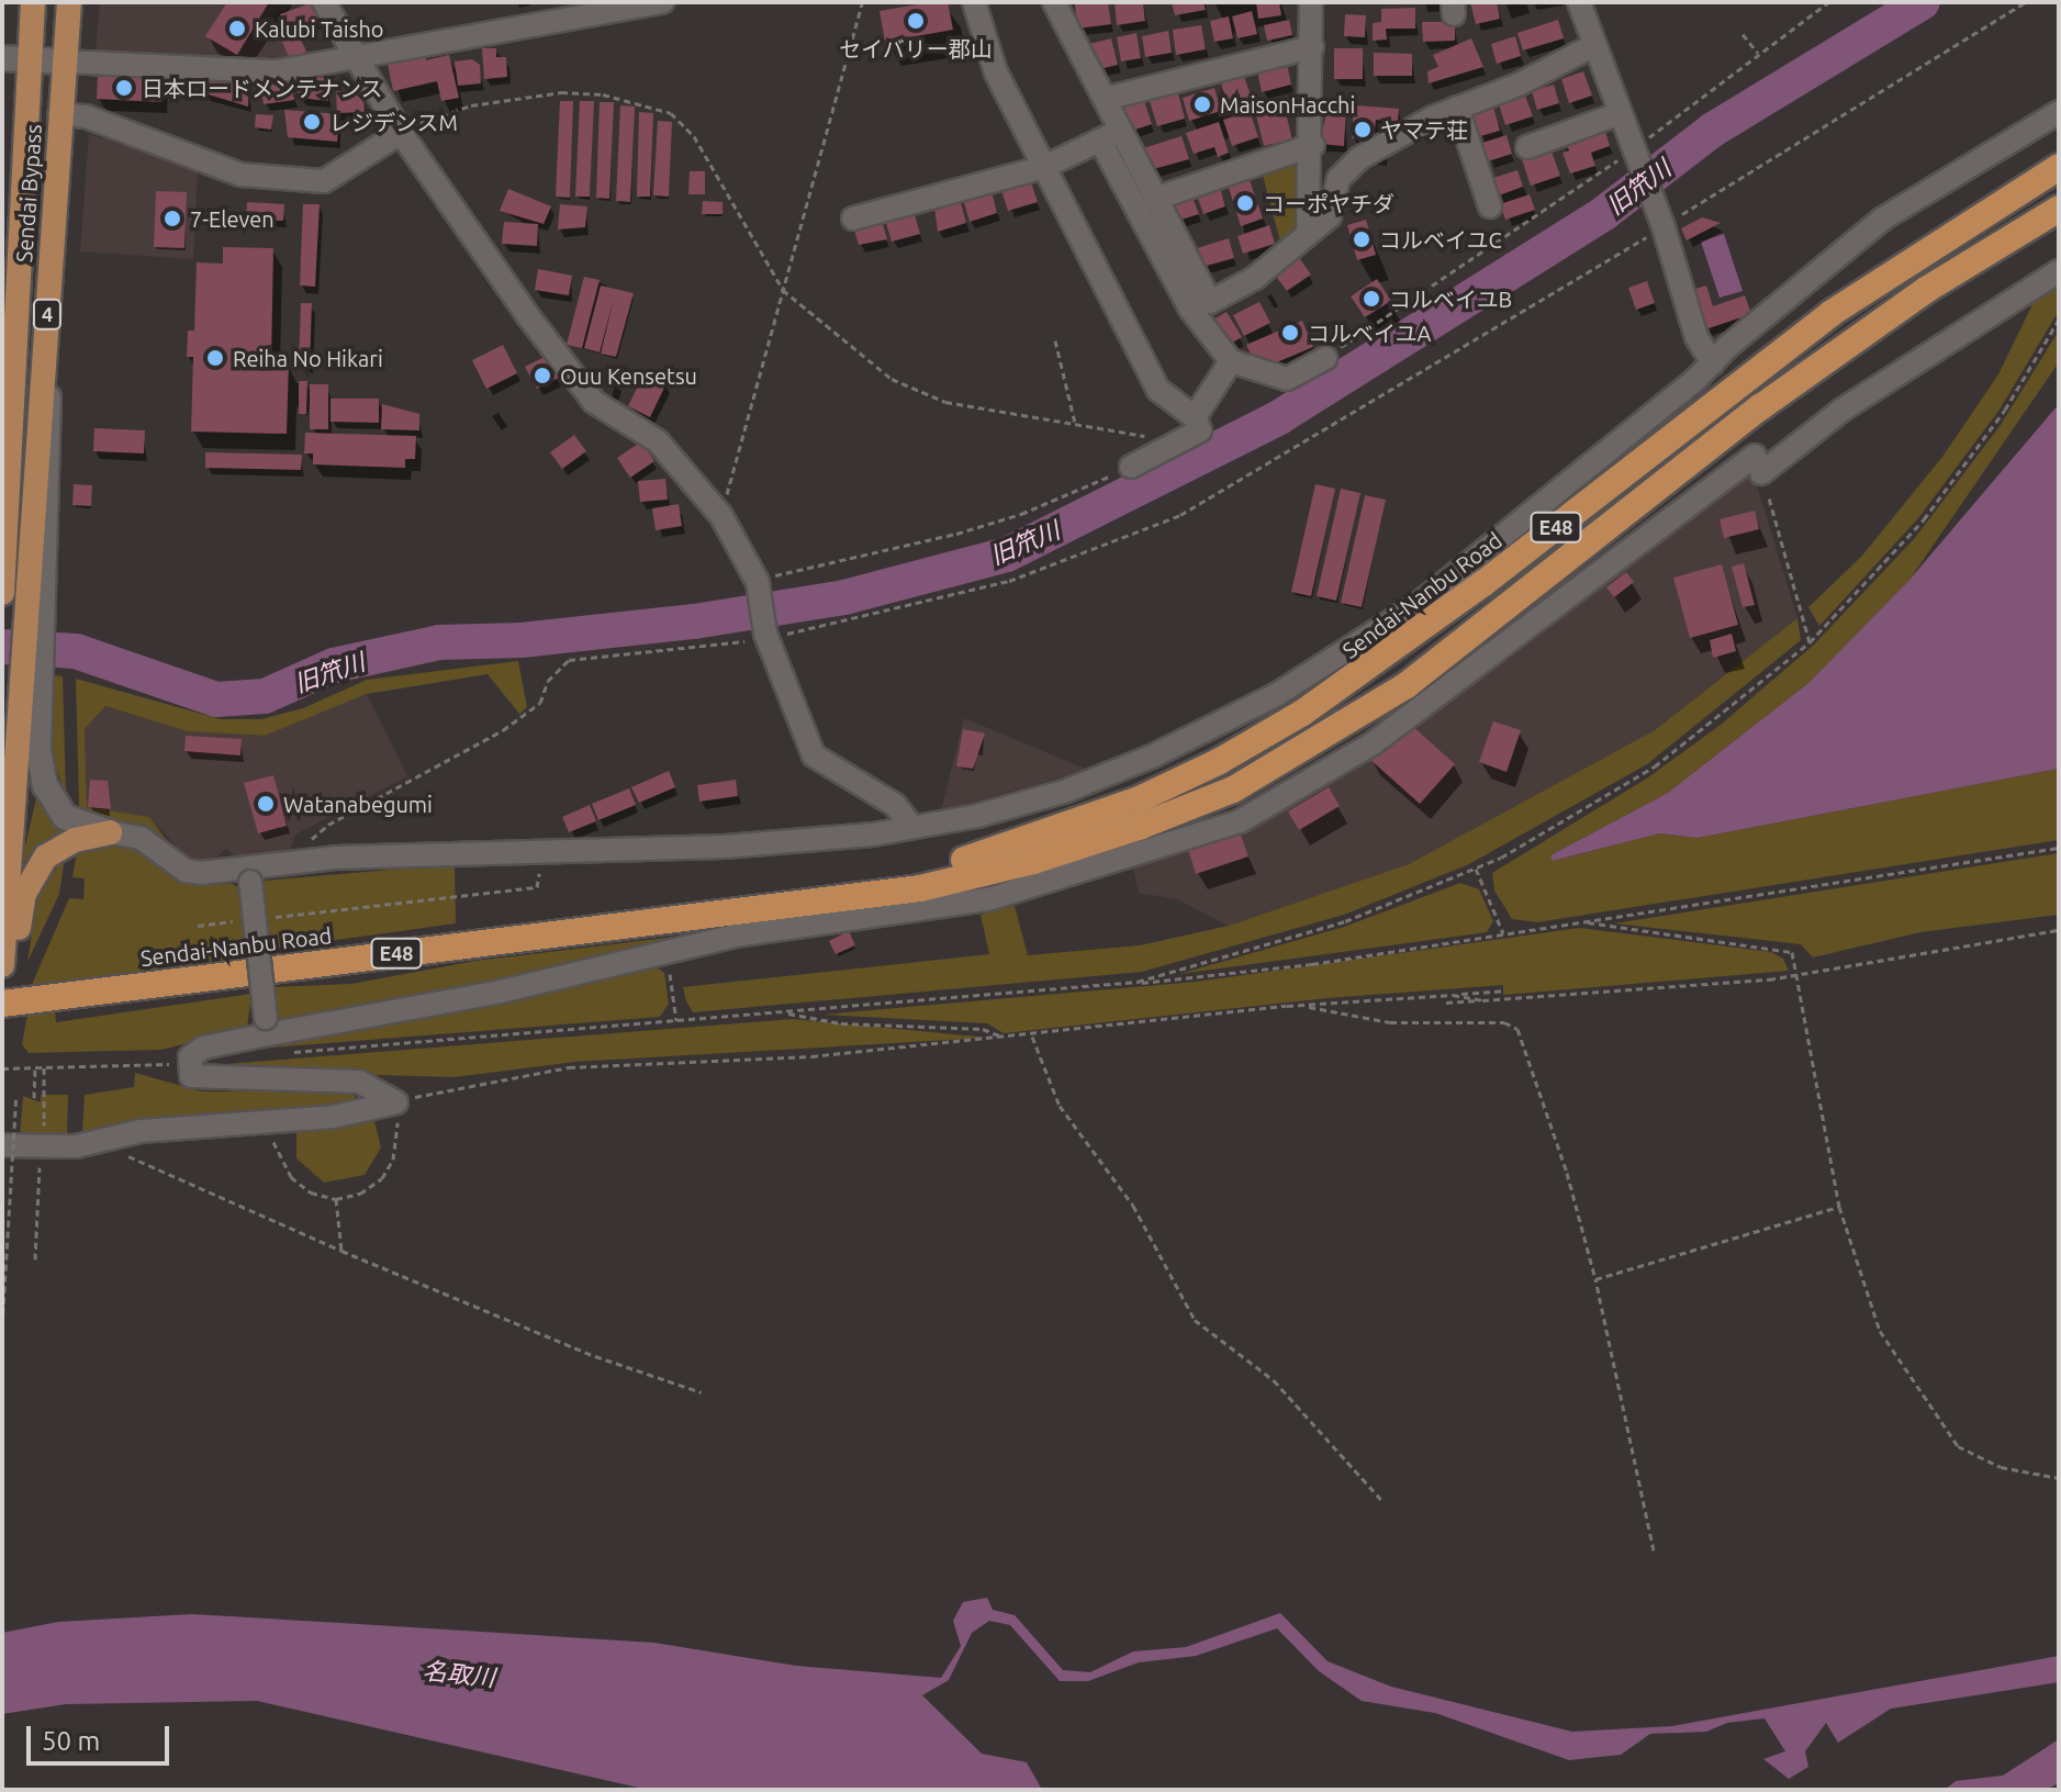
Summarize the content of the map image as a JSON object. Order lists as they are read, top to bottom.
{
  "streets": {
    "highway": [
      "Sendai Bypass",
      "4",
      "E48",
      "Sendai-Nanbu Road"
    ]
  },
  "water": ["旧笊川", "名取川"],
  "places": [
    "セイバリー郡山",
    "Kalubi Taisho",
    "日本ロードメンテナンス",
    "MaisonHacchi",
    "レジデンスM",
    "ヤマテ荘",
    "コーポヤチダ",
    "7-Eleven",
    "コルベイユC",
    "コルベイユB",
    "コルベイユA",
    "Reiha No Hikari",
    "Ouu Kensetsu",
    "Watanabegumi"
  ],
  "scale_bar": "50 m"
}
